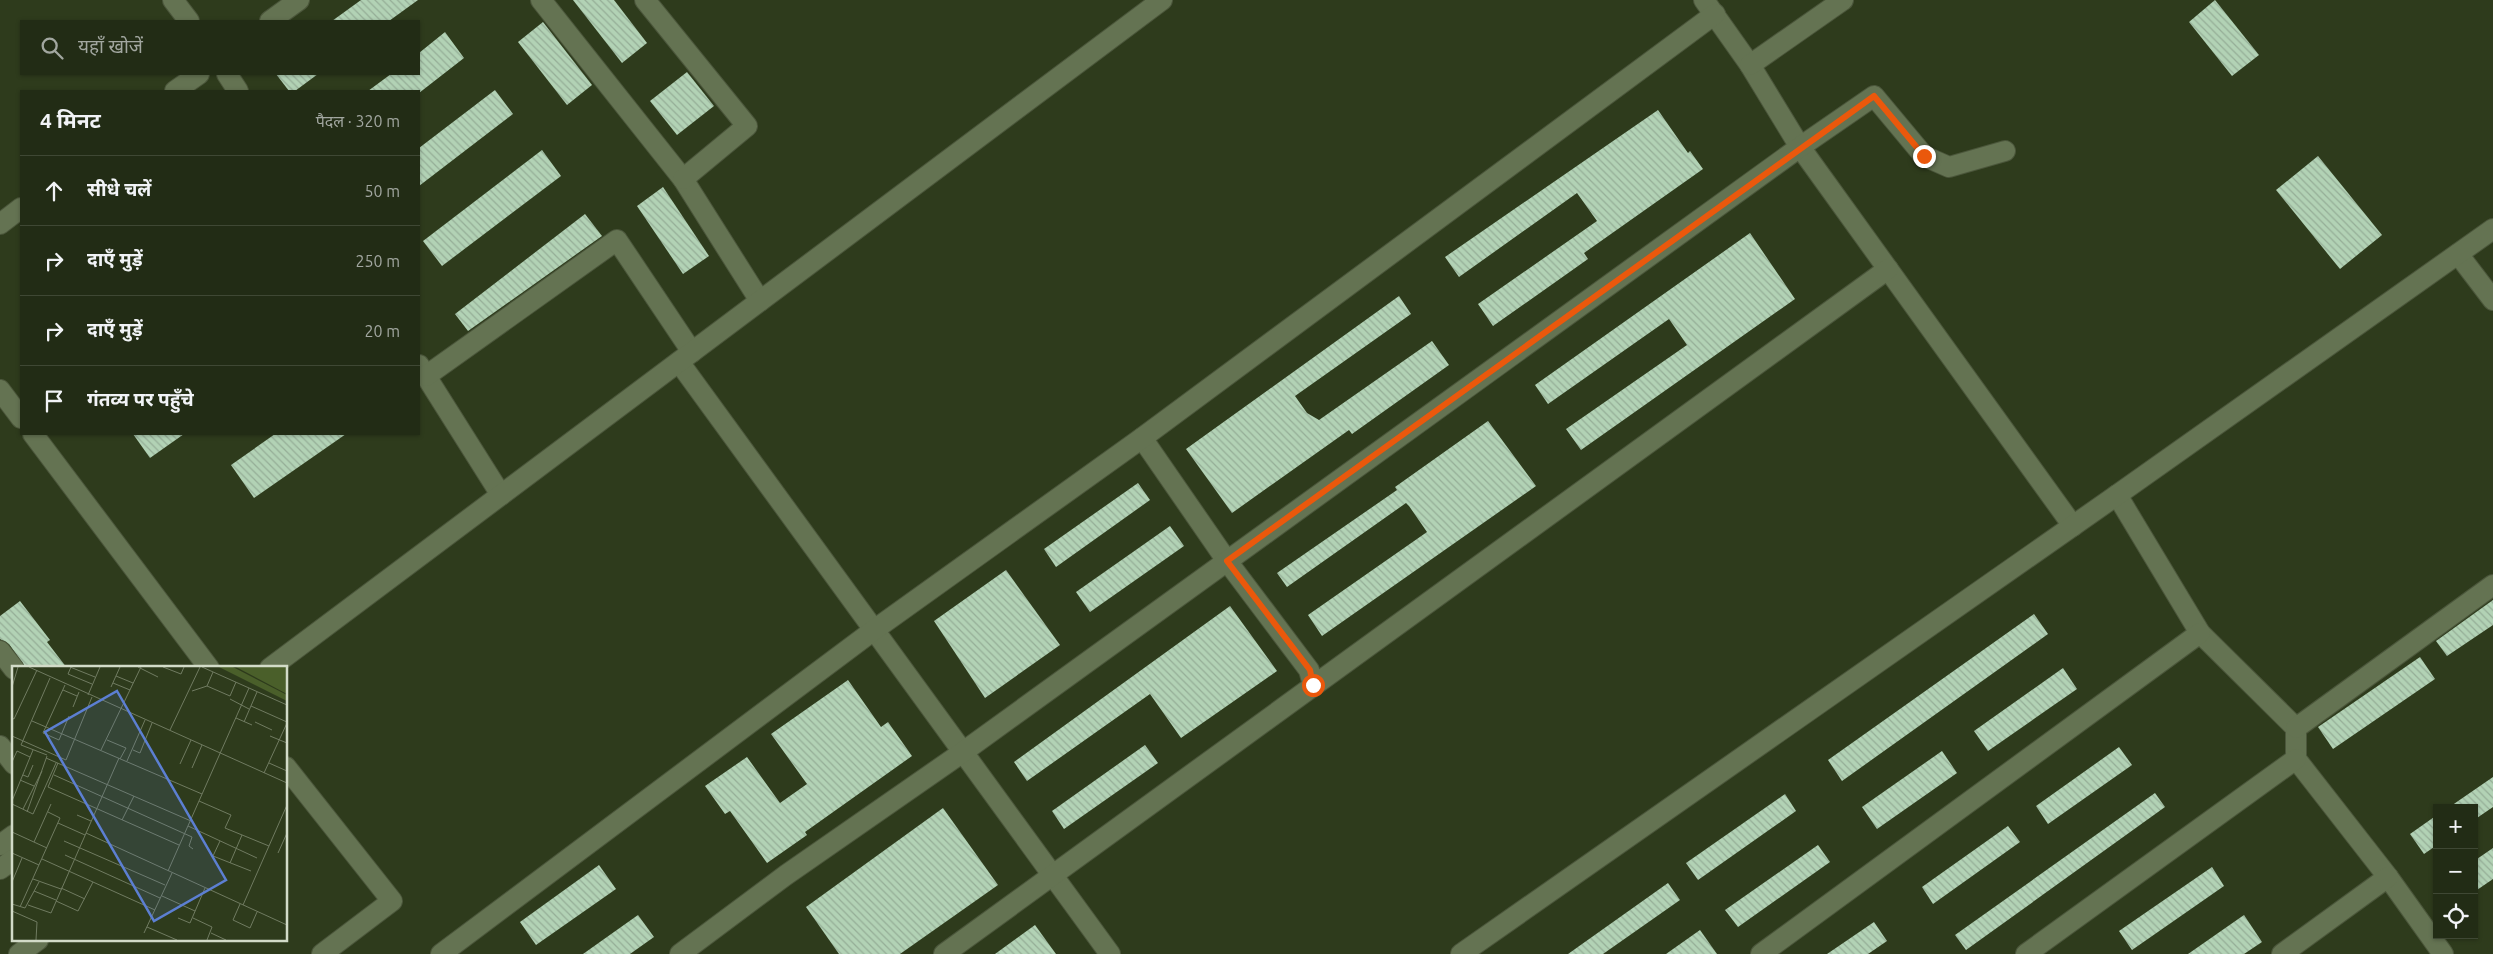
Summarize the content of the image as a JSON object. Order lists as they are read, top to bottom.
{
  "page": {
    "search": "यहाँ खोजें",
    "heading": ["4 मिनट", "पैदल · 320 m"],
    "list": [
      ["सीधे चलें", "50 m"],
      ["दाएँ मुड़ें", "250 m"],
      ["दाएँ मुड़ें", "20 m"],
      "गंतव्य पर पहुँचे"
    ],
    "map_buttons": ["+", "−"]
  }
}
